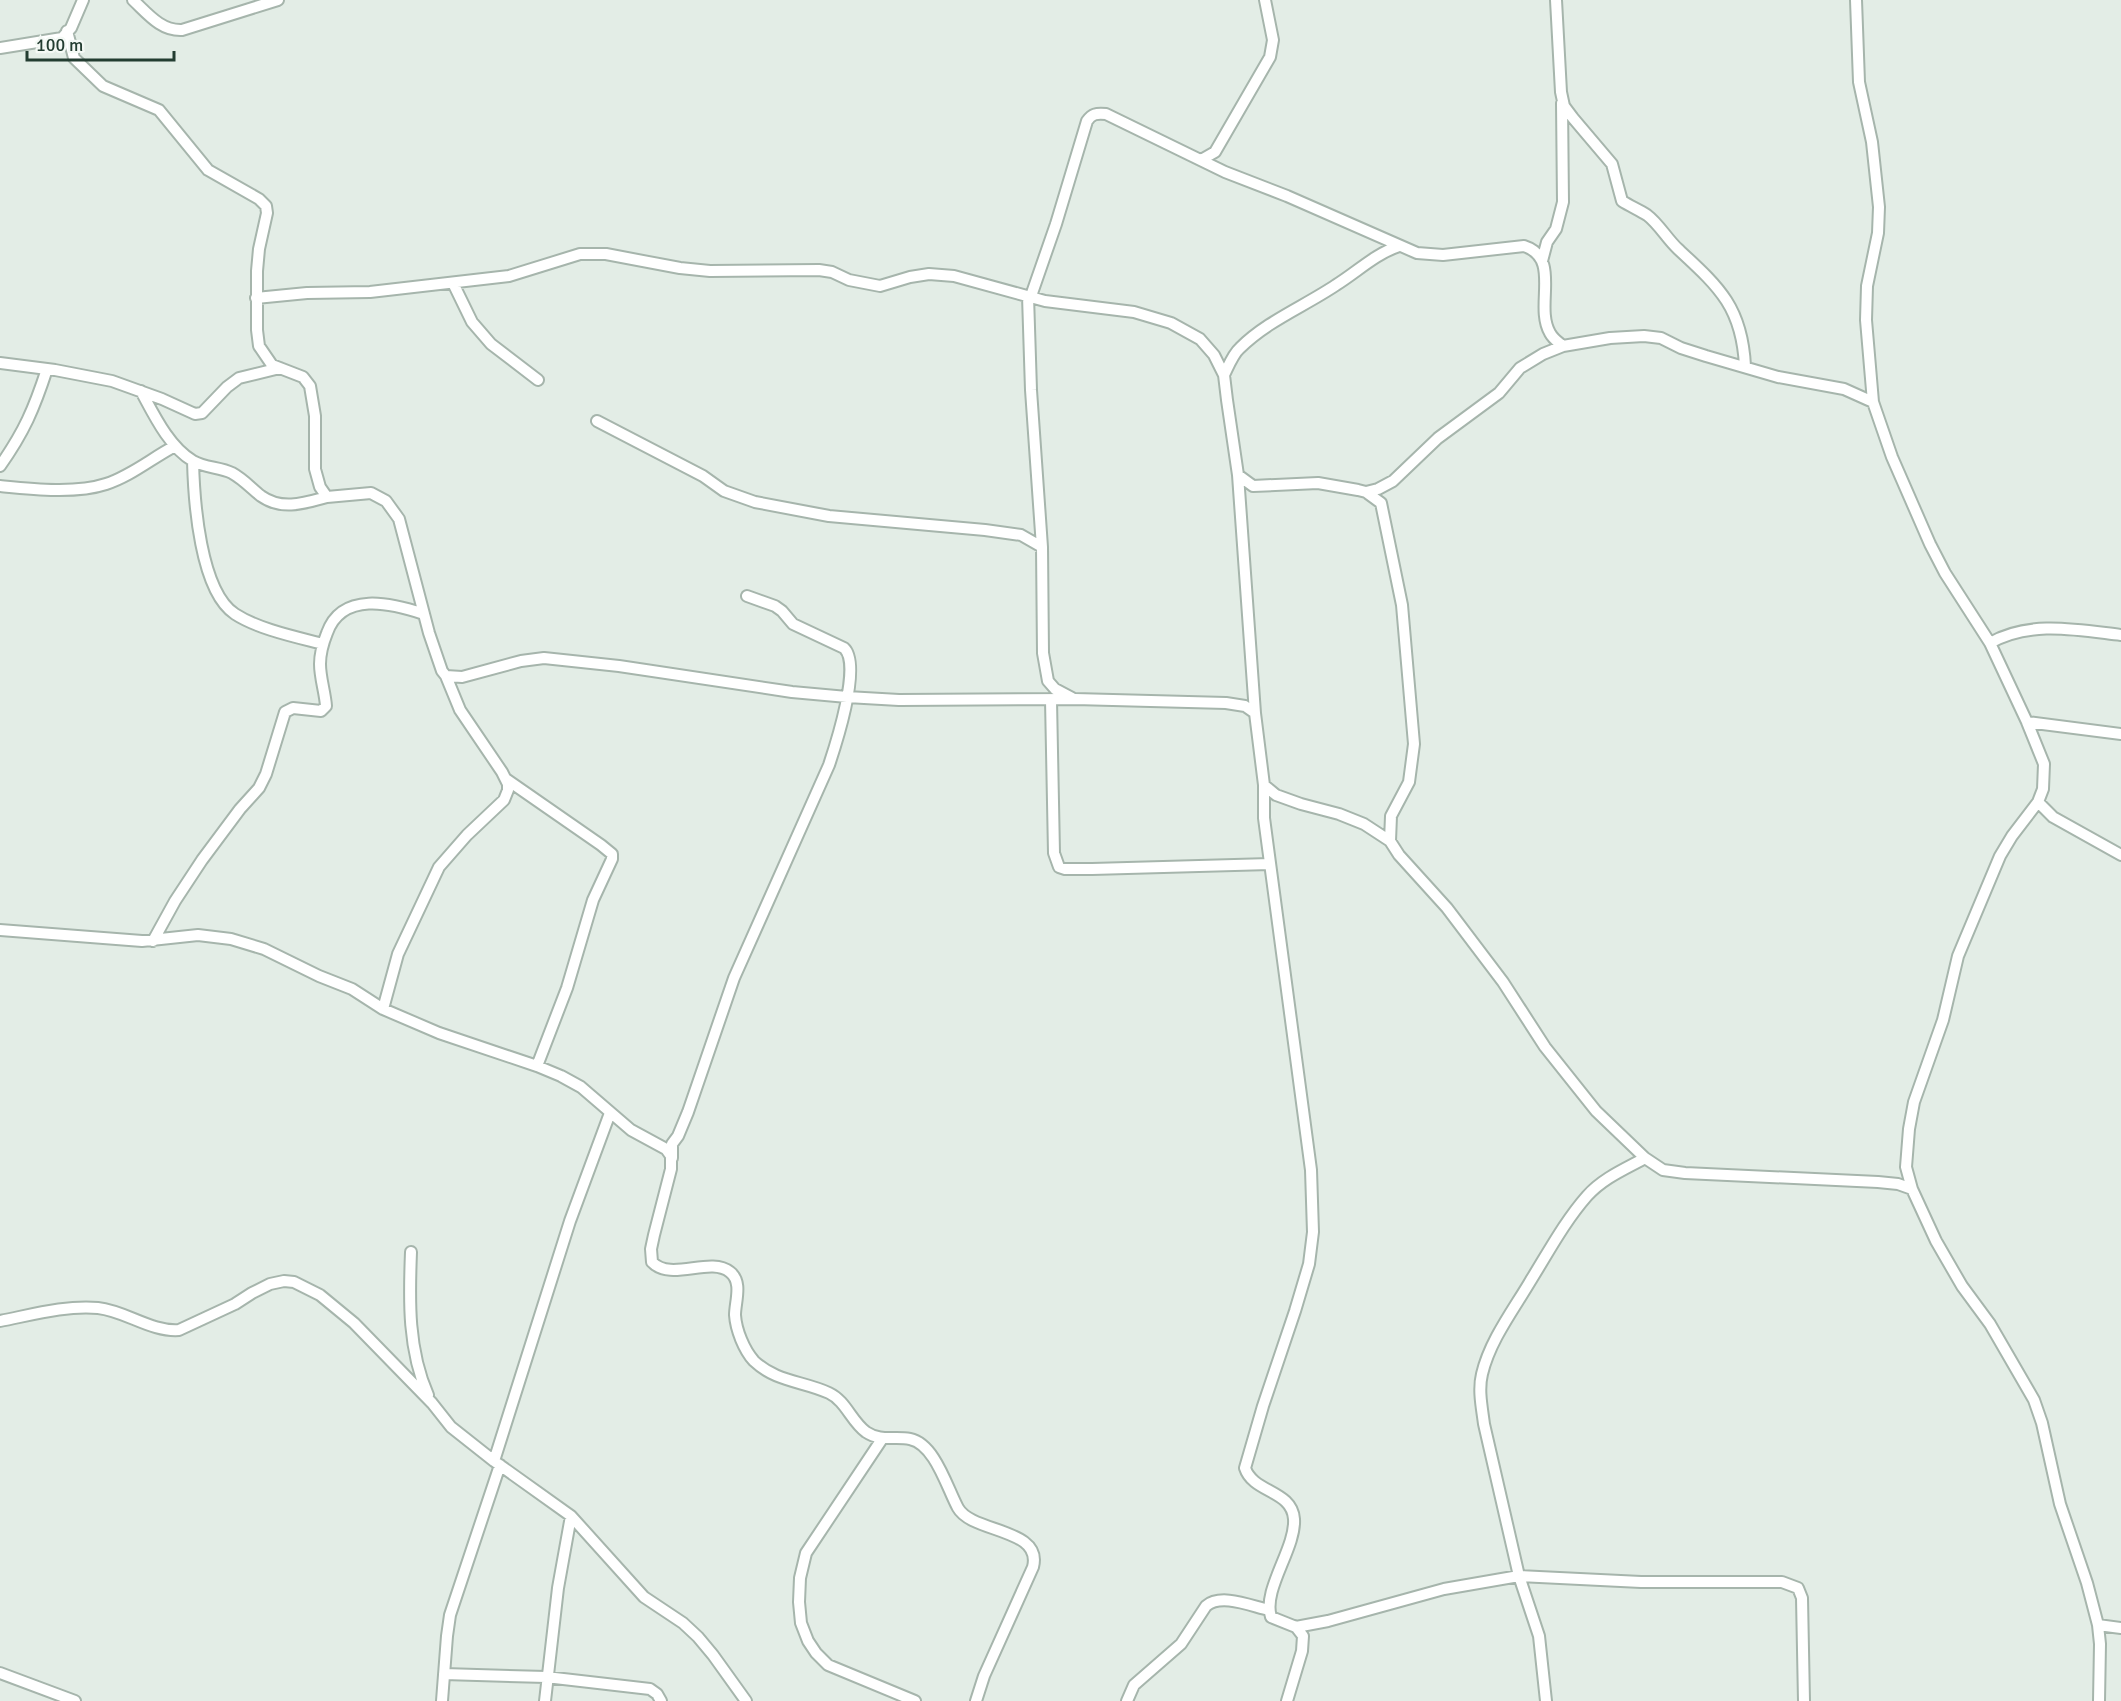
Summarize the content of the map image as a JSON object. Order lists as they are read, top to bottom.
{
  "scale_bar": "100 m"
}
